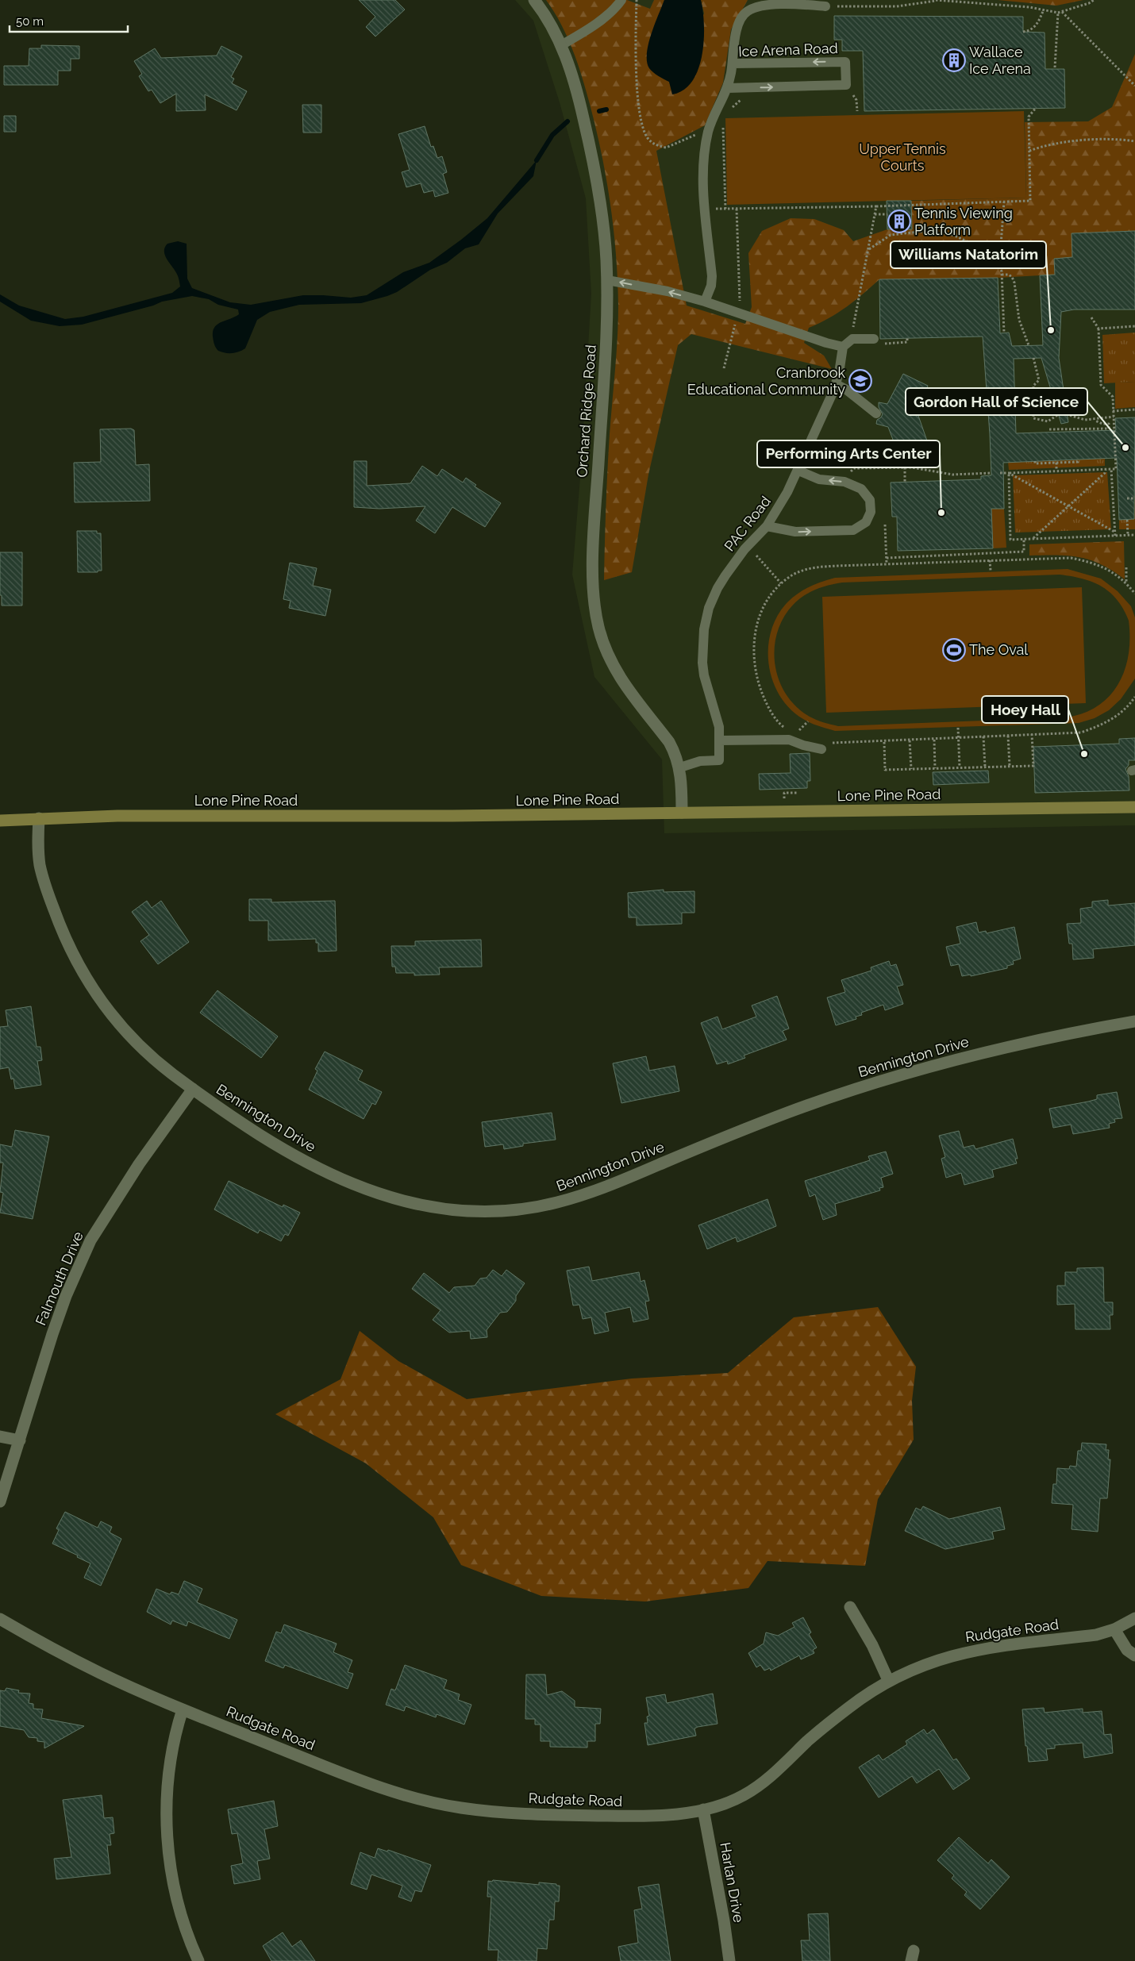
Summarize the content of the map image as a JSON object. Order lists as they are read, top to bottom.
{
  "streets": {
    "street": [
      "Orchard Ridge Road",
      "Lone Pine Road",
      "Bennington Drive",
      "Falmouth Drive",
      "Rudgate Road",
      "Harlan Drive"
    ],
    "lane": ["Ice Arena Road", "PAC Road"]
  },
  "crossings": [
    ["Orchard Ridge Road", "PAC Road"],
    ["Orchard Ridge Road", "Lone Pine Road"],
    ["Lone Pine Road", "Bennington Drive"],
    ["Bennington Drive", "Falmouth Drive"],
    ["Rudgate Road", "Harlan Drive"]
  ],
  "parks": ["Upper Tennis Courts"],
  "places": {
    "building": ["Wallace Ice Arena", "Tennis Viewing Platform"],
    "other": [
      "Williams Natatorim",
      "Gordon Hall of Science",
      "Performing Arts Center",
      "Hoey Hall"
    ],
    "school or university": ["Cranbrook Educational Community"],
    "sports": ["The Oval"]
  },
  "scale_bar": "50 m"
}
